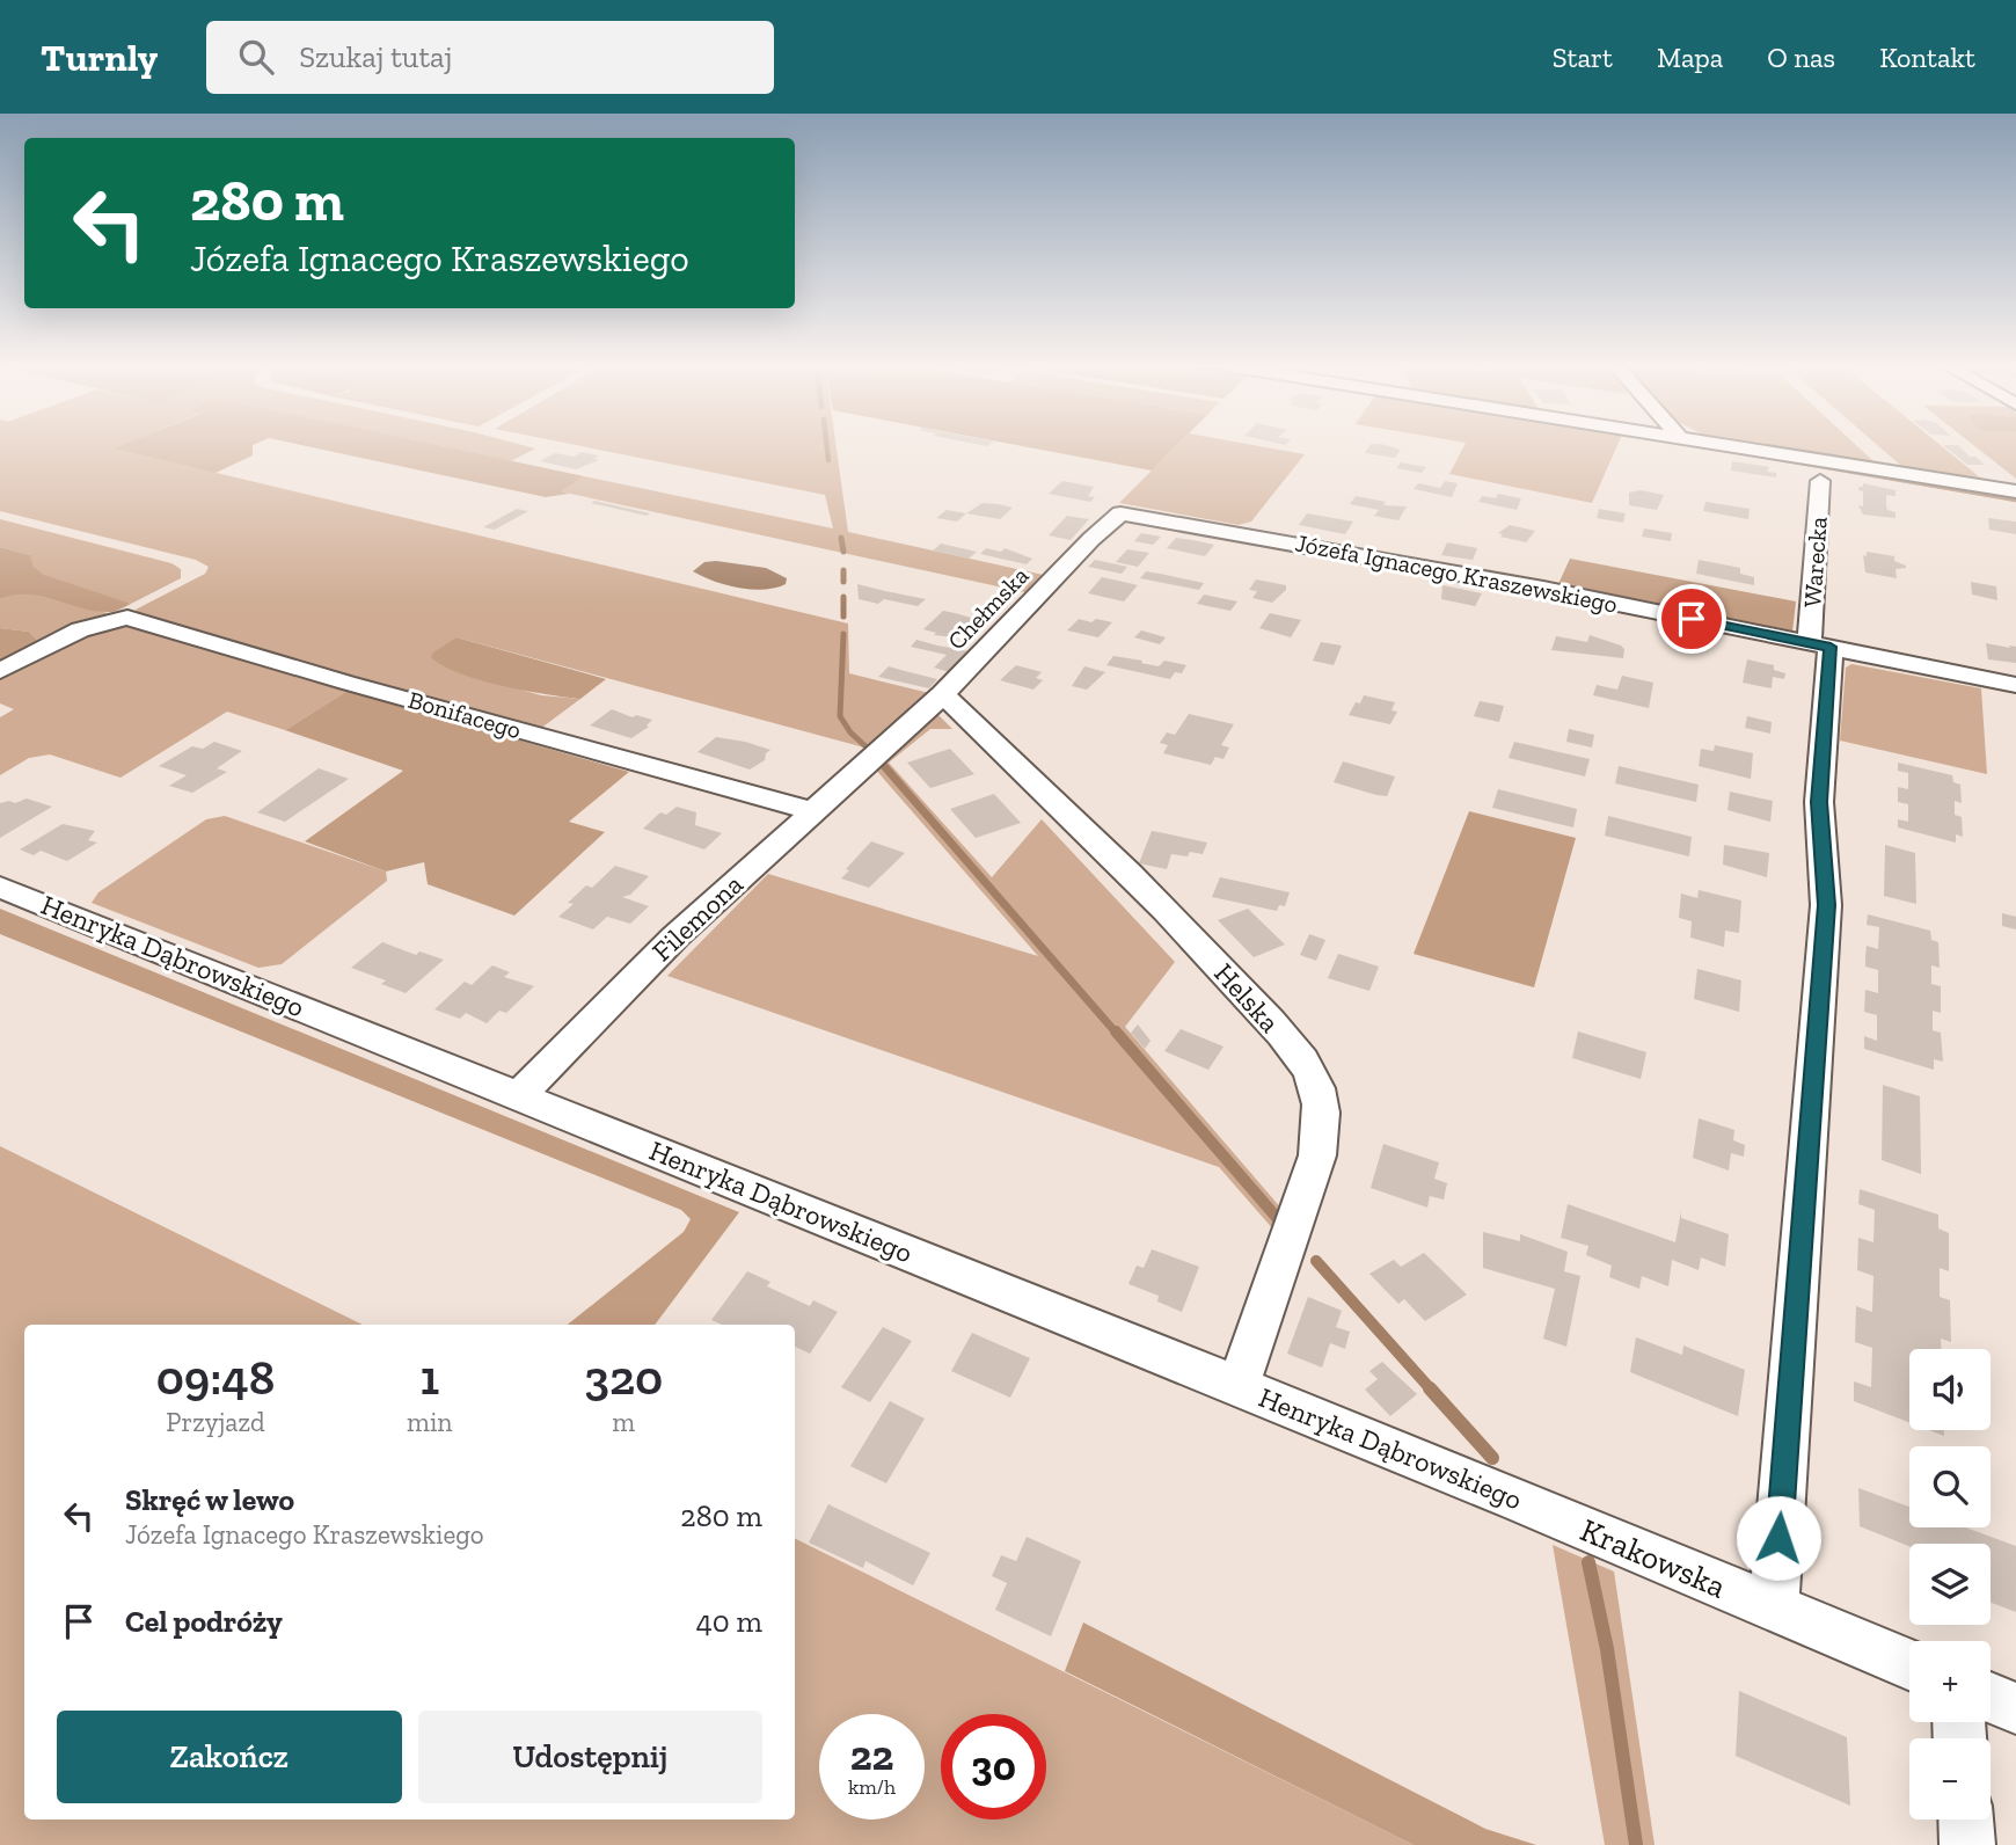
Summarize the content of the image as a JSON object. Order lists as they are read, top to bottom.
{
  "streets": {
    "street": [
      "Warecka",
      "Józefa Ignacego Kraszewskiego",
      "Chełmska",
      "Bonifacego",
      "Filemona",
      "Henryka Dąbrowskiego",
      "Helska",
      "Krakowska"
    ]
  },
  "crossings": [
    ["Warecka", "Józefa Ignacego Kraszewskiego"],
    ["Warecka", "Krakowska"],
    ["Józefa Ignacego Kraszewskiego", "Chełmska"],
    ["Chełmska", "Filemona"],
    ["Chełmska", "Helska"],
    ["Bonifacego", "Filemona"],
    ["Filemona", "Henryka Dąbrowskiego"],
    ["Henryka Dąbrowskiego", "Helska"],
    ["Henryka Dąbrowskiego", "Krakowska"]
  ],
  "page": {
    "header": "Turnly",
    "search": "Szukaj tutaj",
    "nav": [
      "Start",
      "Mapa",
      "O nas",
      "Kontakt"
    ],
    "turn": ["280 m", "Józefa Ignacego Kraszewskiego"],
    "eta": [
      "09:48",
      "Przyjazd",
      "1",
      "min",
      "320",
      "m"
    ],
    "map_buttons": ["+", "−"],
    "list": [
      {
        "name": "Skręć w lewo",
        "note": "Józefa Ignacego Kraszewskiego",
        "value": "280 m"
      },
      {
        "name": "Cel podróży",
        "value": "40 m"
      }
    ],
    "buttons": ["Zakończ", "Udostępnij"],
    "speed": "22 km/h",
    "limit": "30"
  }
}
